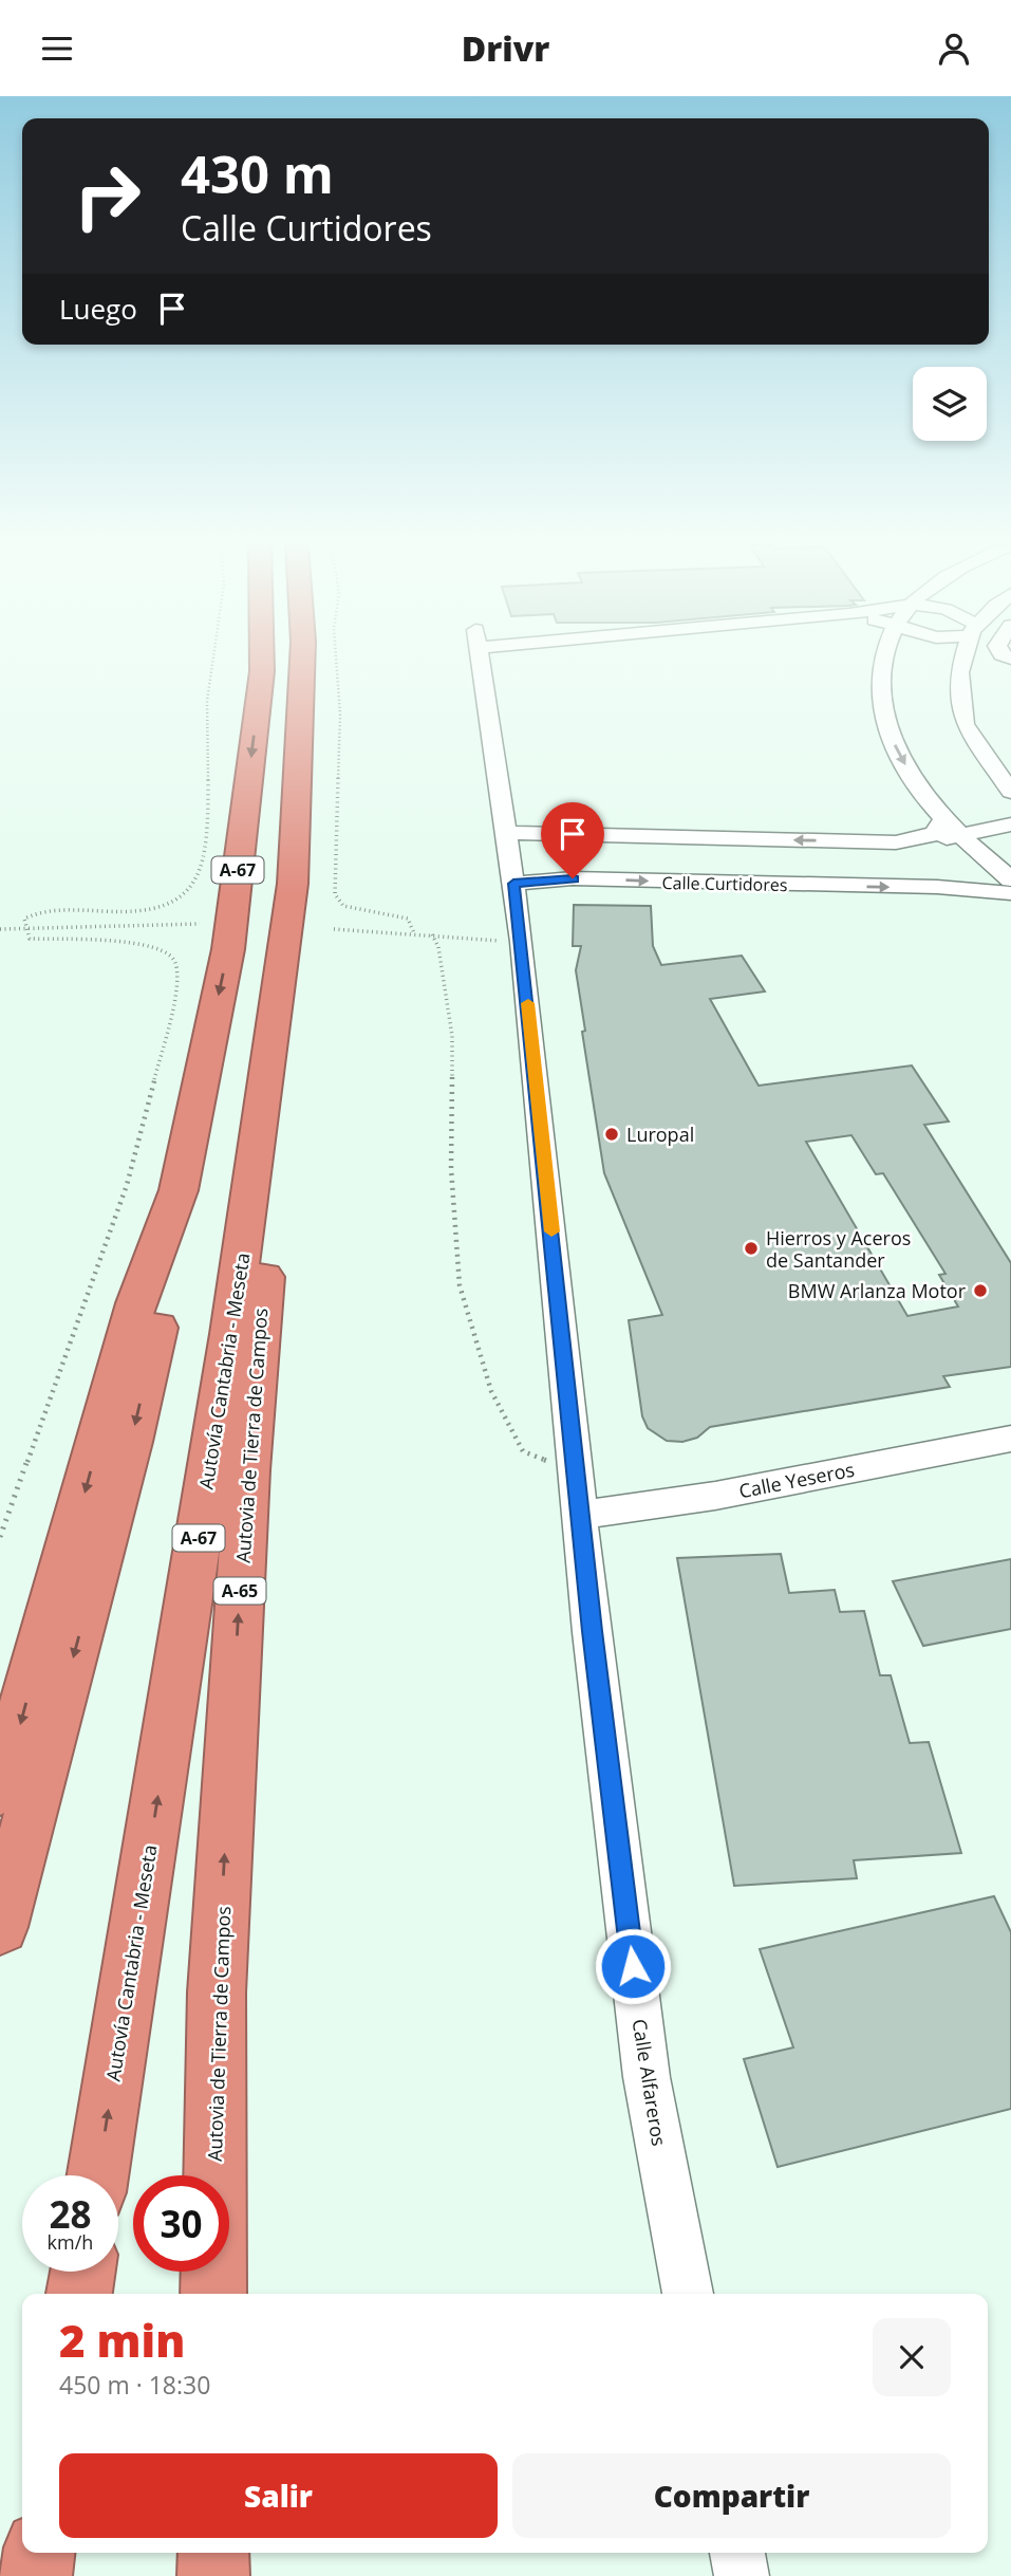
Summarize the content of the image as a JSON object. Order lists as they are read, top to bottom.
{
  "streets": {
    "highway": [
      "A-67",
      "Autovía Cantabria - Meseta",
      "Autovia de Tierra de Campos",
      "A-65"
    ],
    "street": ["Calle Curtidores", "Calle Yeseros", "Calle Alfareros"]
  },
  "crossings": [
    ["Calle Curtidores", "Calle Alfareros"],
    ["Autovía Cantabria - Meseta", "Autovia de Tierra de Campos"],
    ["Calle Yeseros", "Calle Alfareros"]
  ],
  "places": ["Luropal", "Hierros y Aceros de Santander", "BMW Arlanza Motor"],
  "page": {
    "header": "Drivr",
    "turn": ["430 m", "Calle Curtidores"],
    "then": "Luego",
    "speed": "28 km/h",
    "limit": "30",
    "heading": ["2 min", "450 m · 18:30"],
    "buttons": ["Salir", "Compartir"]
  }
}
